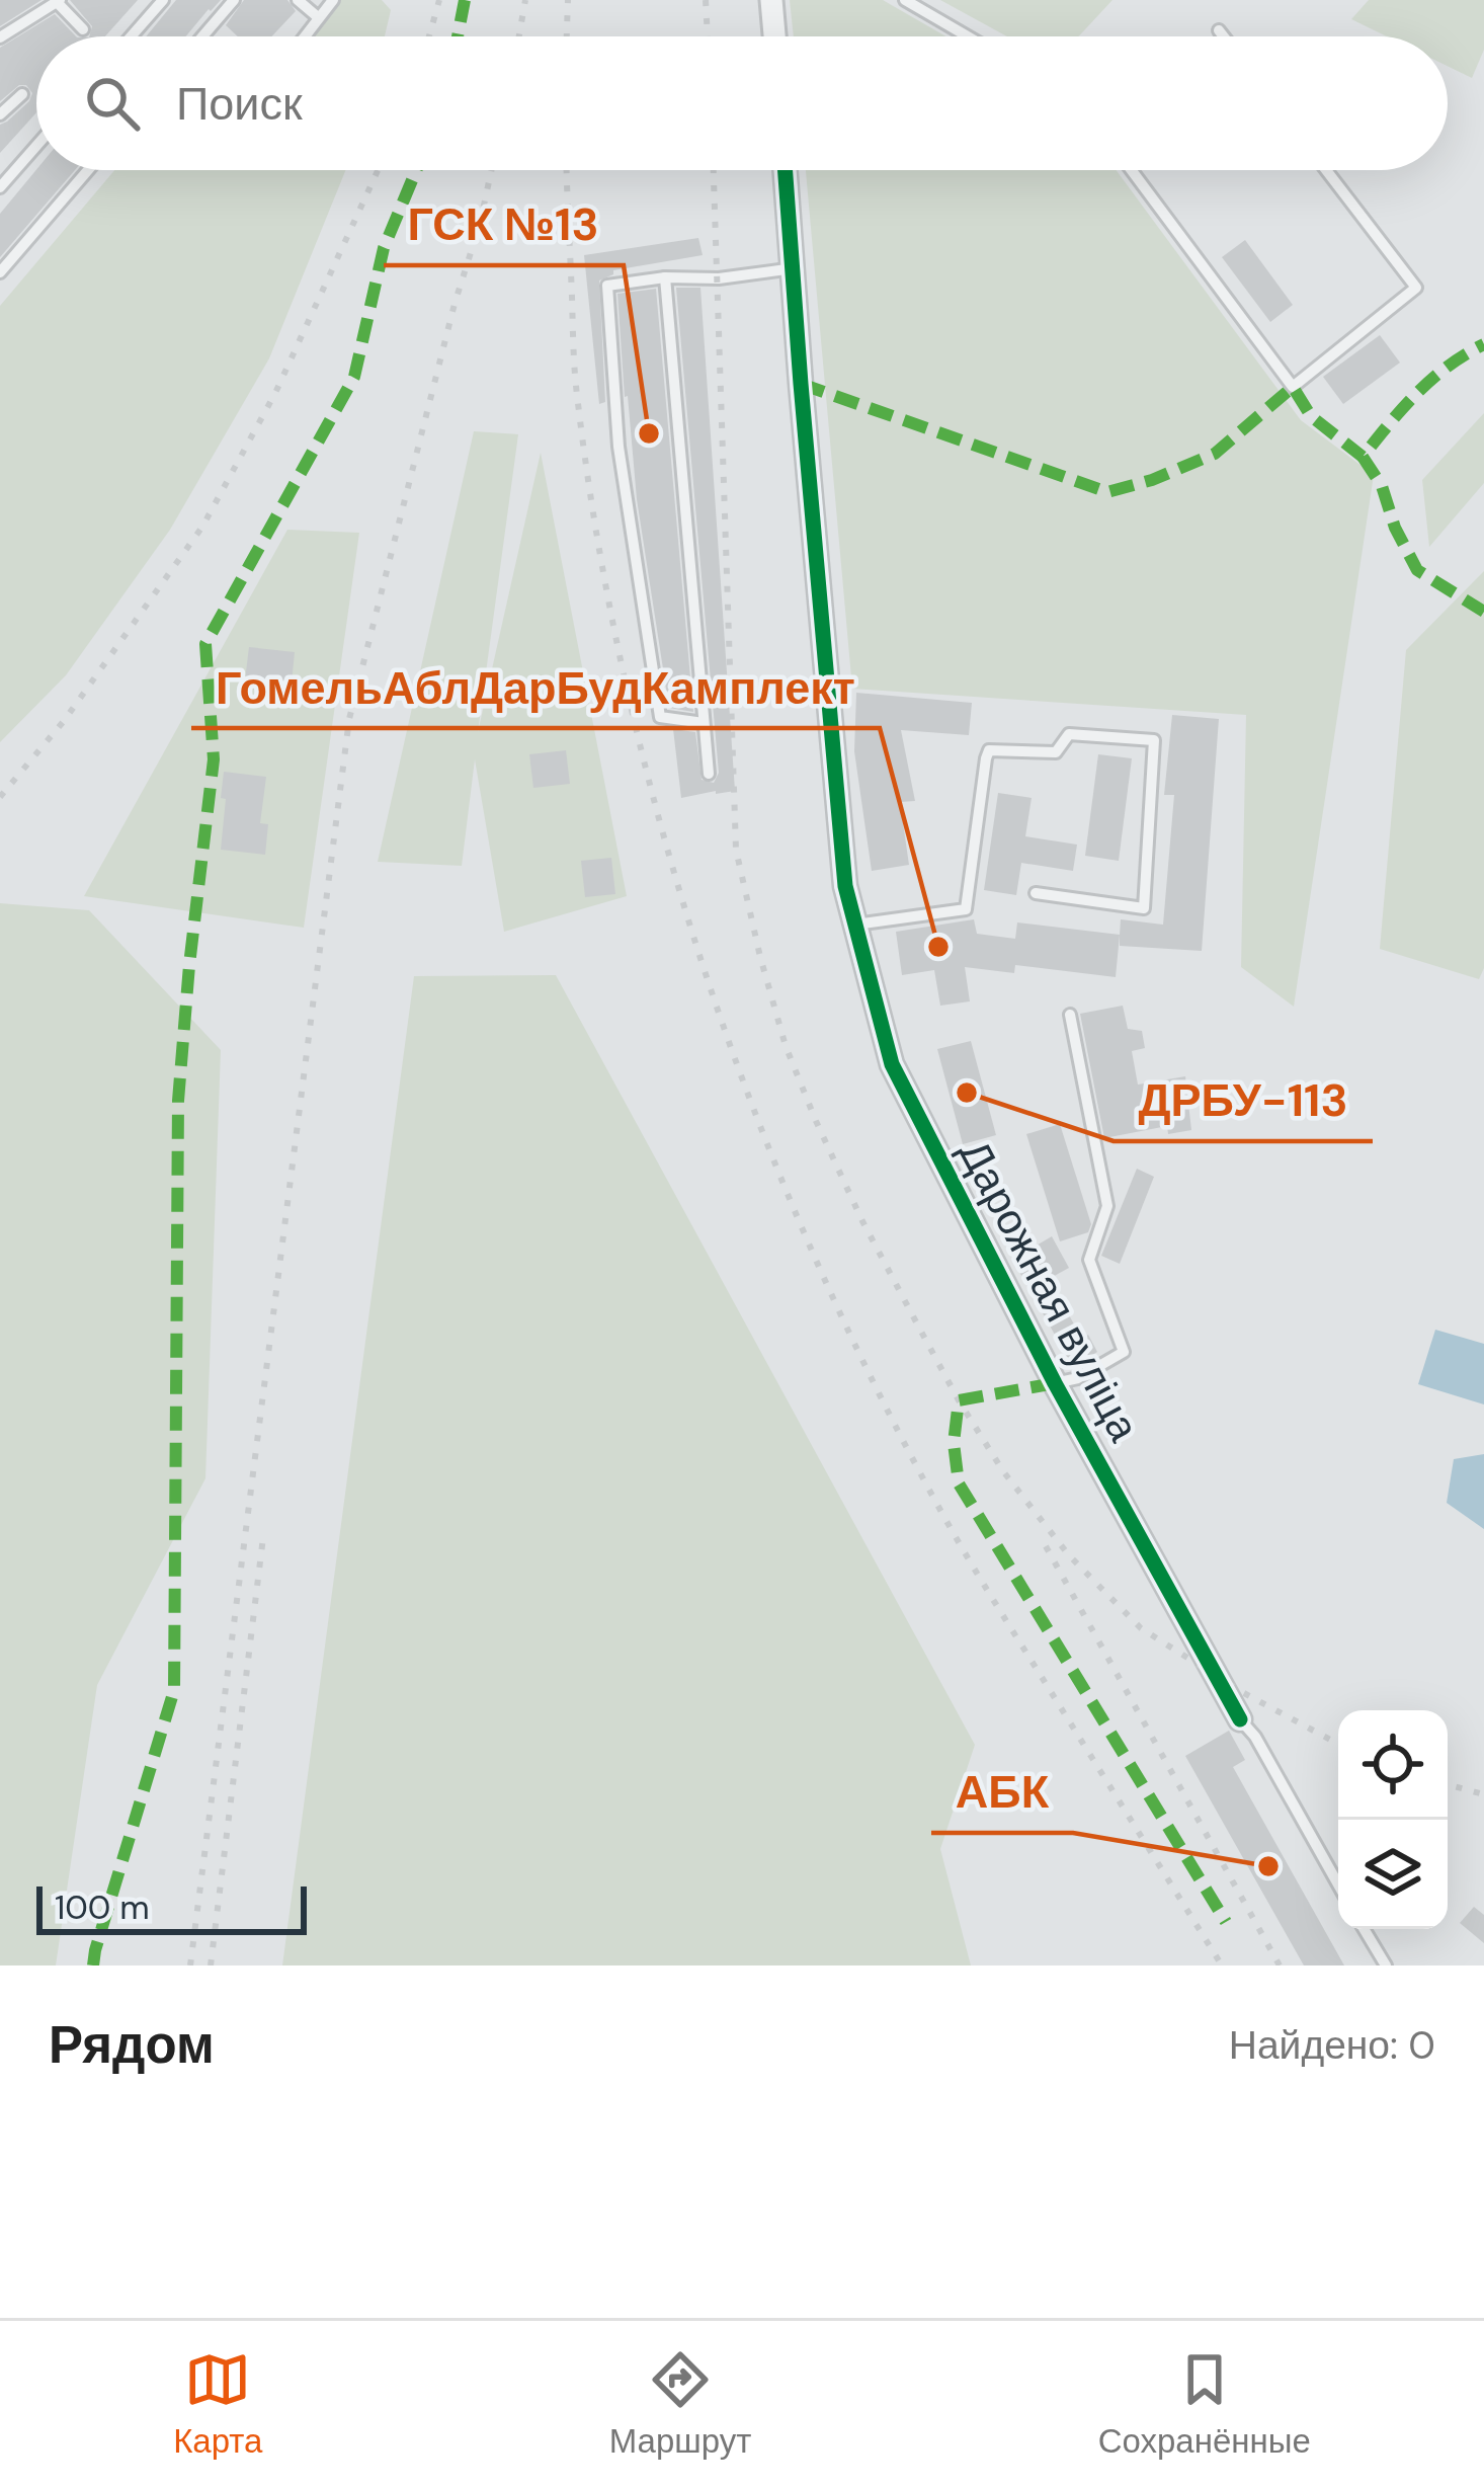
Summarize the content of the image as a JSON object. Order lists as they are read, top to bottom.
{
  "streets": {
    "street": ["Дарожная вуліца"]
  },
  "places": [
    "ГСК №13",
    "ГомельАблДарБудКамплект",
    "ДРБУ-113",
    "АБК"
  ],
  "scale_bar": "100 m",
  "page": {
    "search": "Поиск",
    "scale": "100 m",
    "heading": ["Рядом", "Найдено: 0"],
    "nav": ["Карта", "Маршрут", "Сохранённые"]
  }
}
